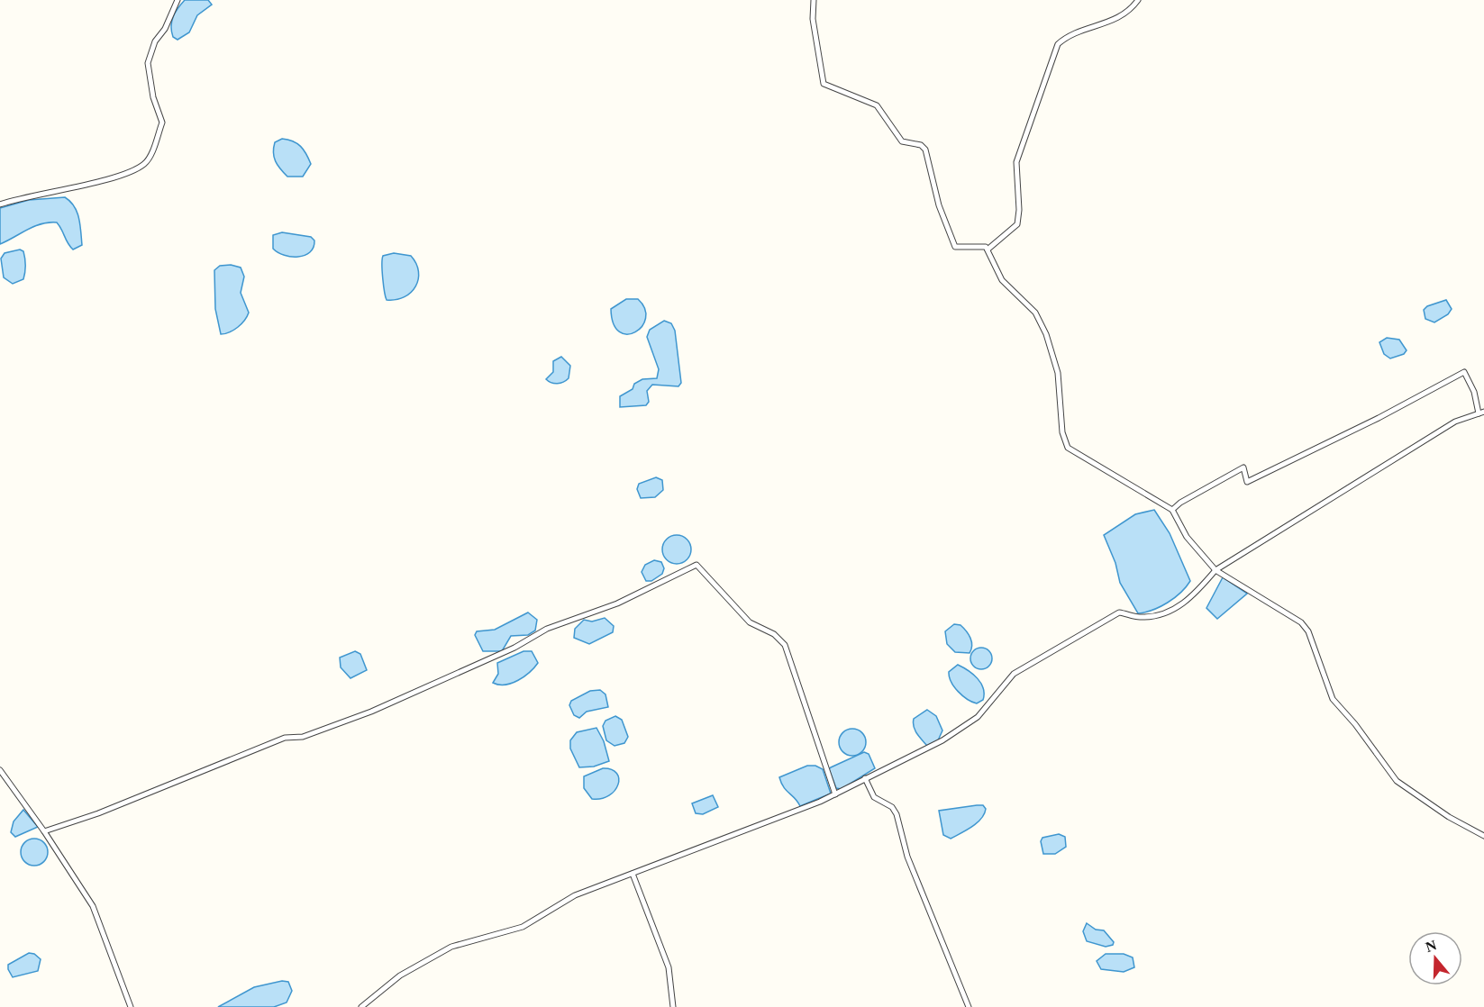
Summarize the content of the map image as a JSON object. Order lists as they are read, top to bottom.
{
  "north": "top"
}
